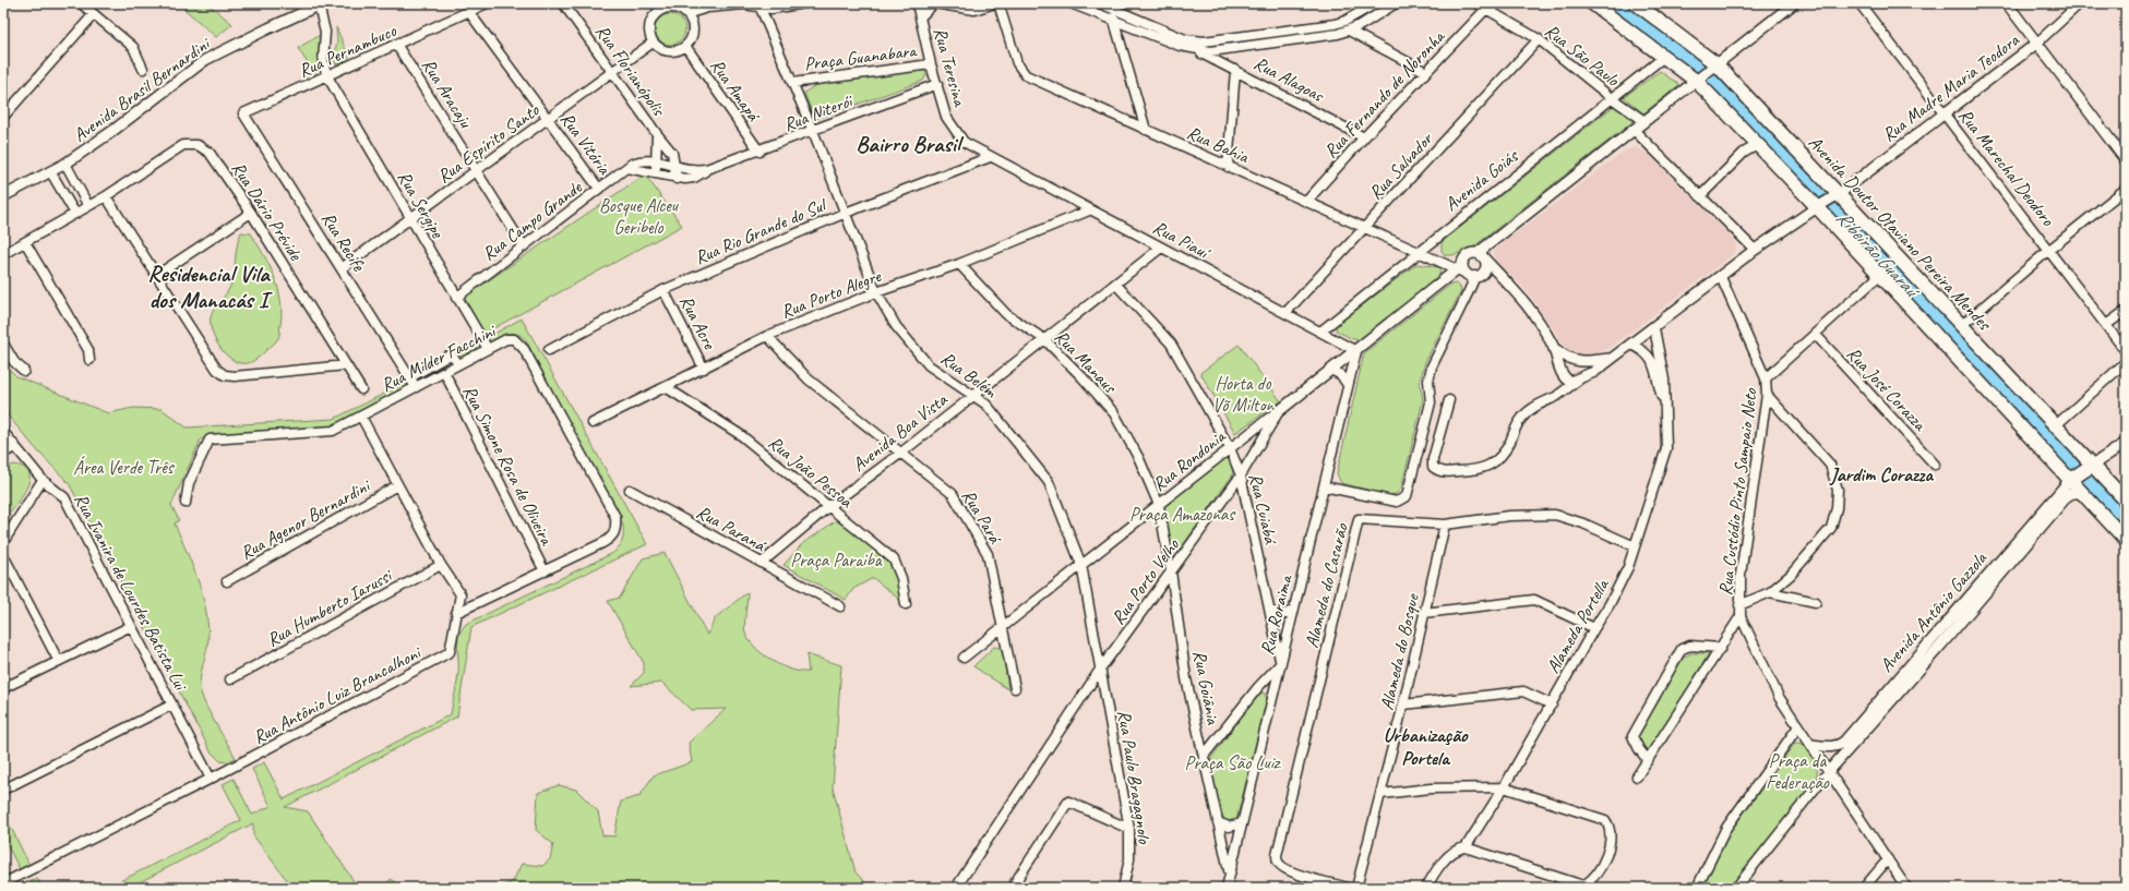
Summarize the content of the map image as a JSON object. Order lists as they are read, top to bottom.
{
  "streets": {
    "main road": ["Avenida Doutor Otaviano Pereira Mendes"],
    "street": [
      "Rua Pernambuco",
      "Rua São Paulo",
      "Praça Guanabara",
      "Rua Teresina",
      "Rua Florianópolis",
      "Rua Alagoas",
      "Rua Madre Maria Teodora",
      "Avenida Brasil Bernardini",
      "Rua Amapá",
      "Rua Aracaju",
      "Rua Fernando de Noronha",
      "Rua Niterói",
      "Rua Espírito Santo",
      "Rua Vitória",
      "Rua Bahia",
      "Rua Salvador",
      "Rua Marechal Deodoro",
      "Avenida Goiás",
      "Rua Sergipe",
      "Rua Dário Prévide",
      "Rua Campo Grande",
      "Rua Rio Grande do Sul",
      "Rua Piauí",
      "Rua Recife",
      "Rua Porto Alegre",
      "Rua Acre",
      "Rua Milder Facchini",
      "Rua Manaus",
      "Rua Belém",
      "Rua José Corazza",
      "Avenida Boa Vista",
      "Rua Rondonia",
      "Rua Simone Rosa de Oliveira",
      "Rua João Pessoa",
      "Rua Custódio Pinto Sampaio Neto",
      "Rua Cuiabá",
      "Rua Pará",
      "Rua Agenor Bernardini",
      "Rua Paraná",
      "Rua Porto Velho",
      "Alameda do Casarão",
      "Rua Ivanira de Lourdes Batista Lui",
      "Rua Humberto Iarussi",
      "Avenida Antônio Gazzola",
      "Rua Roraima",
      "Alameda Portella",
      "Alameda do Bosque",
      "Rua Goiânia",
      "Rua Antônio Luiz Brancalhoni",
      "Rua Paulo Bragagnolo"
    ]
  },
  "crossings": [
    ["Rua Pernambuco", "Rua Aracaju"],
    ["Rua Pernambuco", "Rua Vitória"],
    ["Rua Pernambuco", "Rua Sergipe"],
    ["Rua Pernambuco", "Rua Recife"],
    ["Rua São Paulo", "Rua Fernando de Noronha"],
    ["Rua São Paulo", "Rua Salvador"],
    ["Rua São Paulo", "Avenida Goiás"],
    ["Praça Guanabara", "Rua Teresina"],
    ["Praça Guanabara", "Rua Belém"],
    ["Rua Teresina", "Rua Niterói"],
    ["Rua Teresina", "Rua Rio Grande do Sul"],
    ["Rua Teresina", "Rua Piauí"],
    ["Rua Florianópolis", "Rua Niterói"],
    ["Rua Florianópolis", "Rua Espírito Santo"],
    ["Rua Florianópolis", "Rua Campo Grande"],
    ["Rua Alagoas", "Rua Fernando de Noronha"],
    ["Rua Madre Maria Teodora", "Rua Marechal Deodoro"],
    ["Rua Madre Maria Teodora", "Avenida Doutor Otaviano Pereira Mendes"],
    ["Rua Amapá", "Rua Niterói"],
    ["Rua Amapá", "Rua Espírito Santo"],
    ["Rua Aracaju", "Rua Espírito Santo"],
    ["Rua Aracaju", "Rua Campo Grande"],
    ["Rua Fernando de Noronha", "Rua Bahia"],
    ["Rua Niterói", "Rua Belém"],
    ["Rua Espírito Santo", "Rua Vitória"],
    ["Rua Espírito Santo", "Rua Sergipe"],
    ["Rua Espírito Santo", "Rua Recife"],
    ["Rua Vitória", "Rua Campo Grande"],
    ["Rua Bahia", "Rua Salvador"],
    ["Rua Bahia", "Avenida Goiás"],
    ["Rua Salvador", "Rua Piauí"],
    ["Avenida Goiás", "Avenida Doutor Otaviano Pereira Mendes"],
    ["Avenida Goiás", "Rua Piauí"],
    ["Rua Sergipe", "Rua Campo Grande"],
    ["Rua Sergipe", "Rua Milder Facchini"],
    ["Rua Rio Grande do Sul", "Rua Piauí"],
    ["Rua Rio Grande do Sul", "Rua Acre"],
    ["Rua Rio Grande do Sul", "Rua Belém"],
    ["Avenida Doutor Otaviano Pereira Mendes", "Avenida Antônio Gazzola"],
    ["Rua Piauí", "Rua Porto Alegre"],
    ["Rua Piauí", "Avenida Boa Vista"],
    ["Rua Piauí", "Rua Roraima"],
    ["Rua Recife", "Rua Milder Facchini"],
    ["Rua Porto Alegre", "Rua Acre"],
    ["Rua Porto Alegre", "Rua Manaus"],
    ["Rua Porto Alegre", "Rua Belém"],
    ["Rua Porto Alegre", "Rua João Pessoa"],
    ["Rua Porto Alegre", "Rua Pará"],
    ["Rua Milder Facchini", "Rua Simone Rosa de Oliveira"],
    ["Rua Milder Facchini", "Rua Antônio Luiz Brancalhoni"],
    ["Rua Manaus", "Avenida Boa Vista"],
    ["Rua Manaus", "Rua Rondonia"],
    ["Rua Manaus", "Rua Goiânia"],
    ["Rua Belém", "Avenida Boa Vista"],
    ["Rua Belém", "Rua Rondonia"],
    ["Rua Belém", "Rua Porto Velho"],
    ["Rua Belém", "Rua Paulo Bragagnolo"],
    ["Avenida Boa Vista", "Rua João Pessoa"],
    ["Avenida Boa Vista", "Rua Cuiabá"],
    ["Avenida Boa Vista", "Rua Pará"],
    ["Avenida Boa Vista", "Rua Paraná"],
    ["Rua Rondonia", "Rua Cuiabá"],
    ["Rua Rondonia", "Rua Pará"],
    ["Rua Rondonia", "Rua Porto Velho"],
    ["Rua Rondonia", "Rua Goiânia"],
    ["Rua Custódio Pinto Sampaio Neto", "Avenida Antônio Gazzola"],
    ["Rua Cuiabá", "Rua Porto Velho"],
    ["Rua Cuiabá", "Rua Roraima"],
    ["Rua Agenor Bernardini", "Rua Antônio Luiz Brancalhoni"],
    ["Rua Porto Velho", "Rua Goiânia"],
    ["Rua Porto Velho", "Rua Paulo Bragagnolo"],
    ["Alameda do Casarão", "Alameda Portella"],
    ["Alameda do Casarão", "Alameda do Bosque"],
    ["Rua Ivanira de Lourdes Batista Lui", "Rua Antônio Luiz Brancalhoni"],
    ["Rua Humberto Iarussi", "Rua Antônio Luiz Brancalhoni"],
    ["Rua Roraima", "Rua Goiânia"]
  ],
  "districts": [
    "Bairro Brasil",
    "Residencial Vila dos Manacás I",
    "Jardim Corazza",
    "Urbanização Portela"
  ],
  "water": ["Ribeirão Guaraú"],
  "parks": [
    "Bosque Alceu Geribelo",
    "Horta do Võ Milton",
    "Área Verde Três",
    "Praça Amazonas",
    "Praça Paraiba",
    "Praça da Federação",
    "Praça São Luiz"
  ]
}
